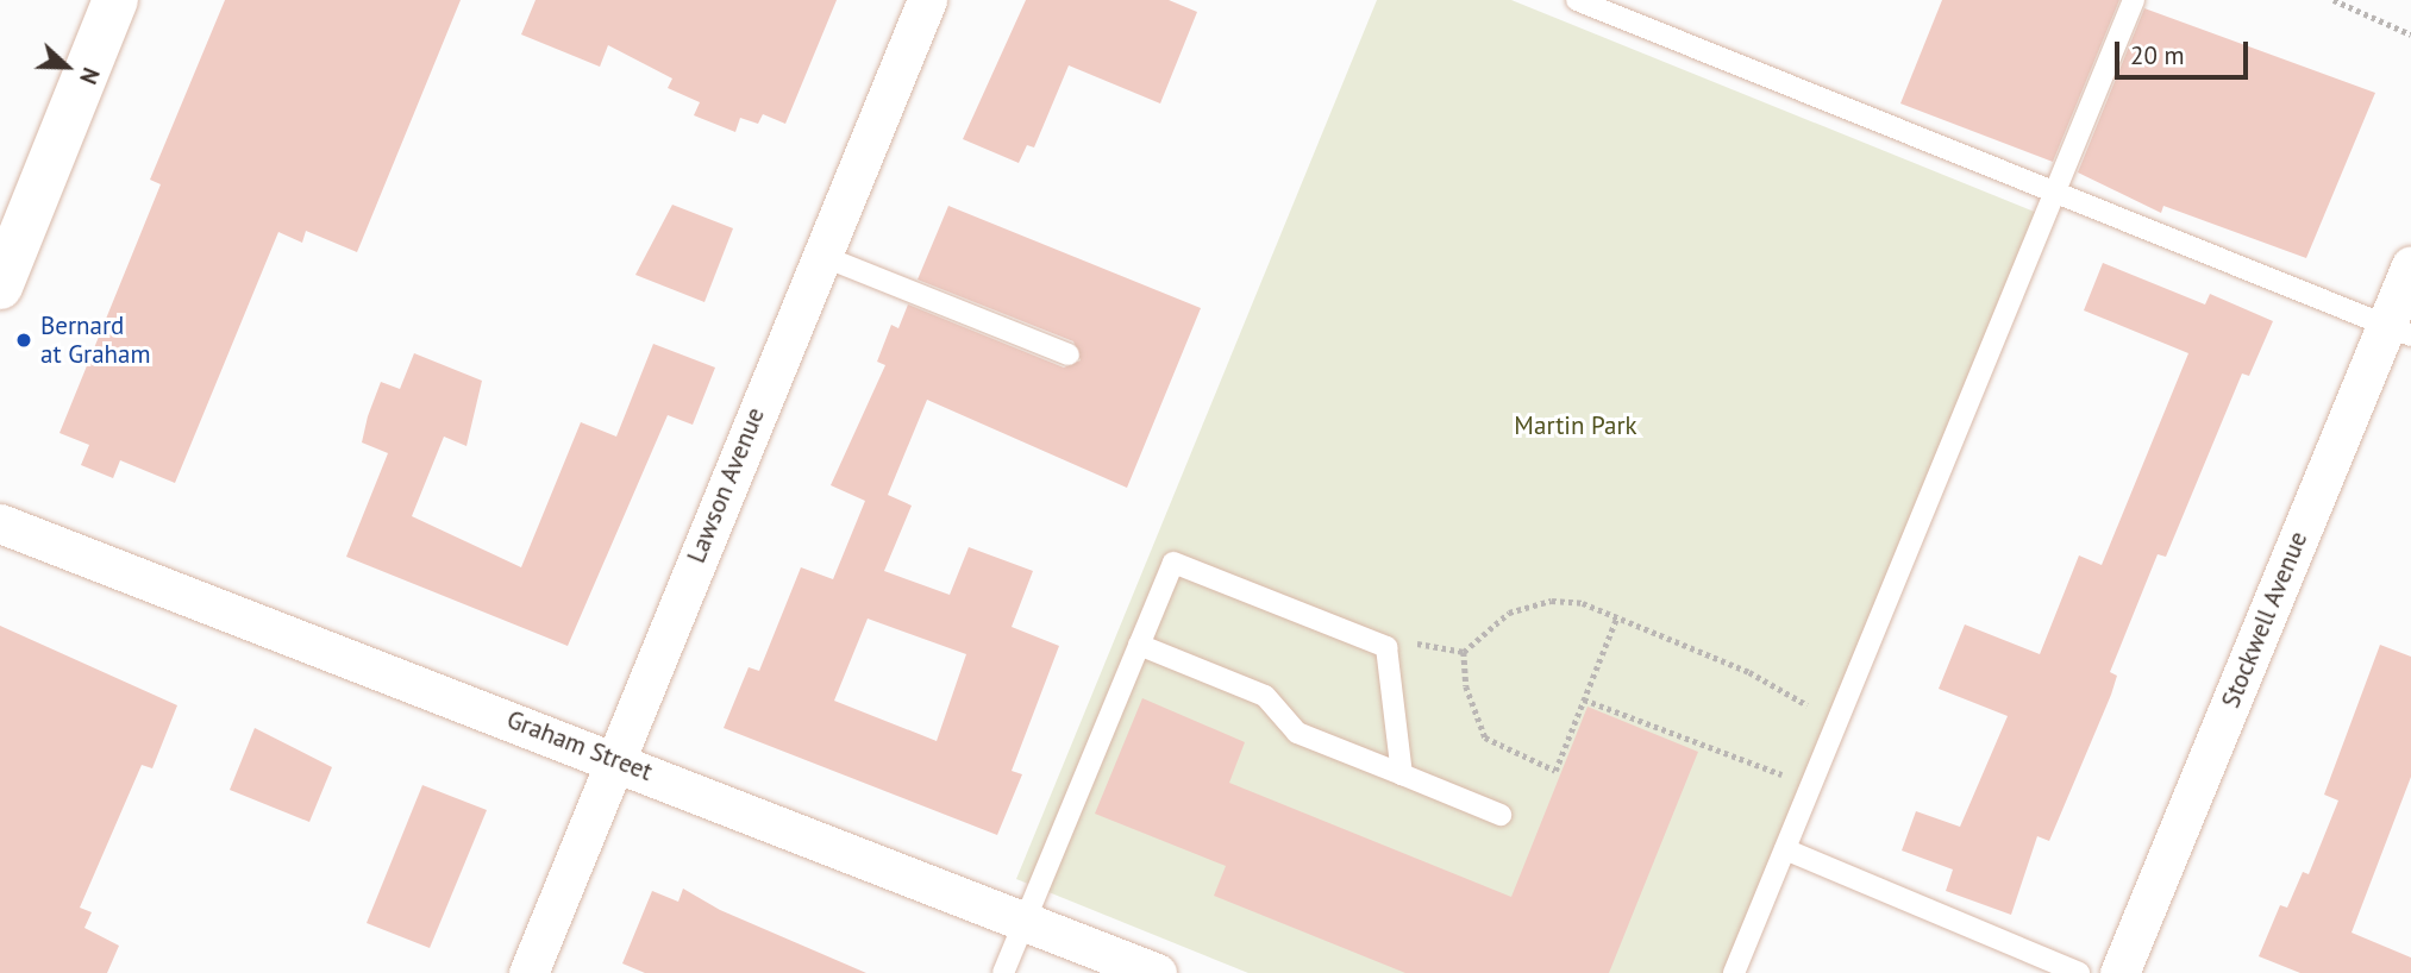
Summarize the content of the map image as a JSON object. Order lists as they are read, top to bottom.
{
  "streets": {
    "street": ["Lawson Avenue", "Stockwell Avenue", "Graham Street"]
  },
  "crossings": [
    ["Lawson Avenue", "Graham Street"]
  ],
  "parks": ["Martin Park"],
  "places": ["Bernard at Graham"],
  "scale_bar": "20 m",
  "north": "right"
}
